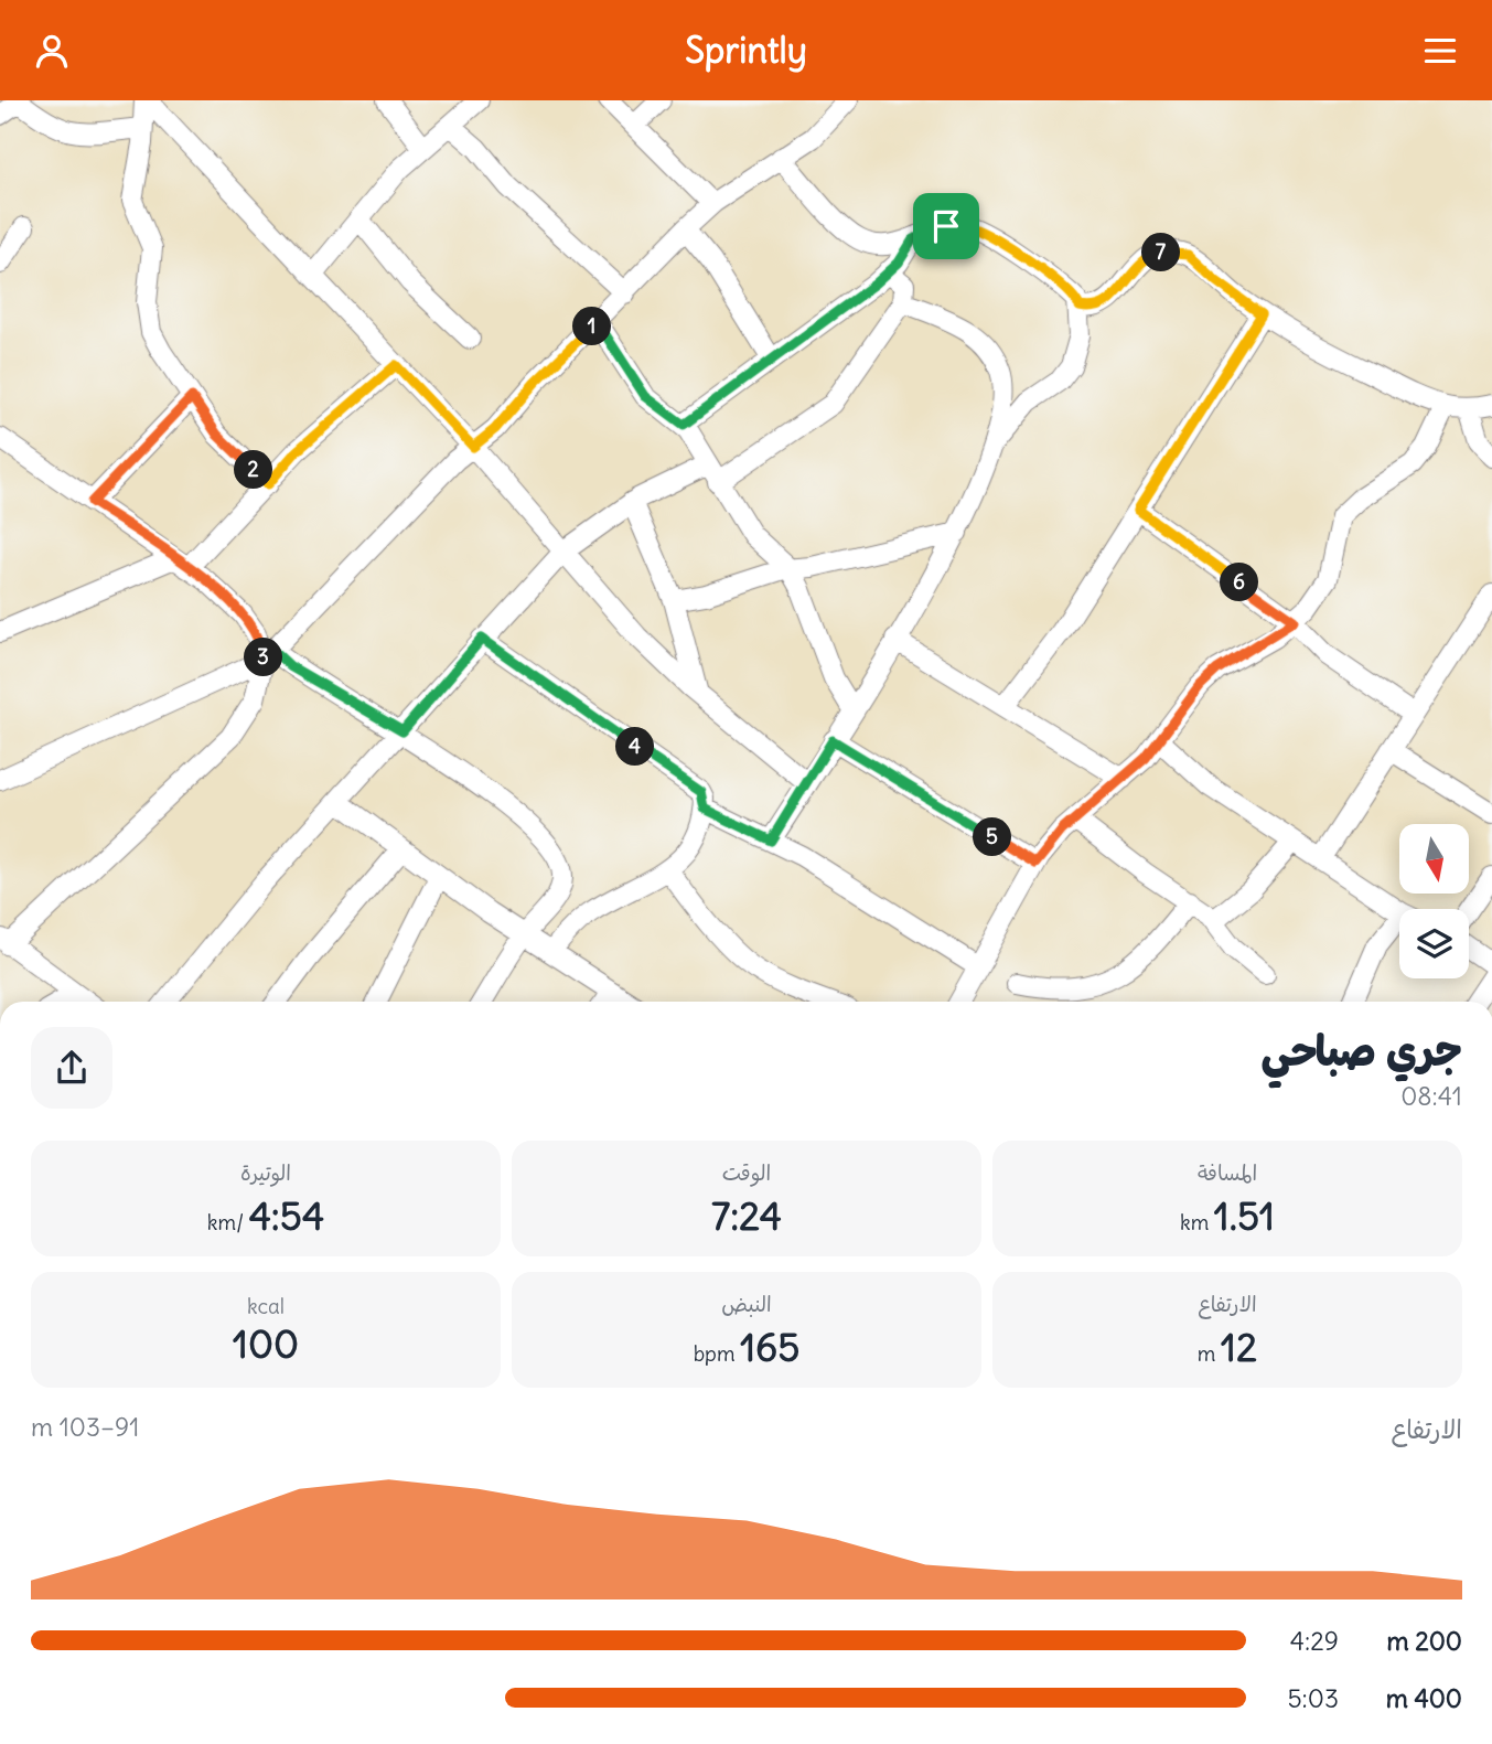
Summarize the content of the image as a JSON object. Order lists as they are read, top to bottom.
{
  "north": "bottom",
  "page": {
    "header": "Sprintly",
    "pins": [
      "7",
      "1",
      "2",
      "6",
      "3",
      "4",
      "5"
    ],
    "heading": ["جري صباحي", "08:41"],
    "stats": [
      ["المسافة", "1.51 km"],
      ["الوقت", "7:24"],
      ["الوتيرة", "4:54 /km"],
      ["الارتفاع", "12 m"],
      ["النبض", "165 bpm"],
      ["kcal", "100"]
    ],
    "chart": ["الارتفاع", "91–103 m"],
    "list": [
      {
        "name": "200 m",
        "note": "4:29"
      },
      {
        "name": "400 m",
        "note": "5:03"
      }
    ]
  }
}
